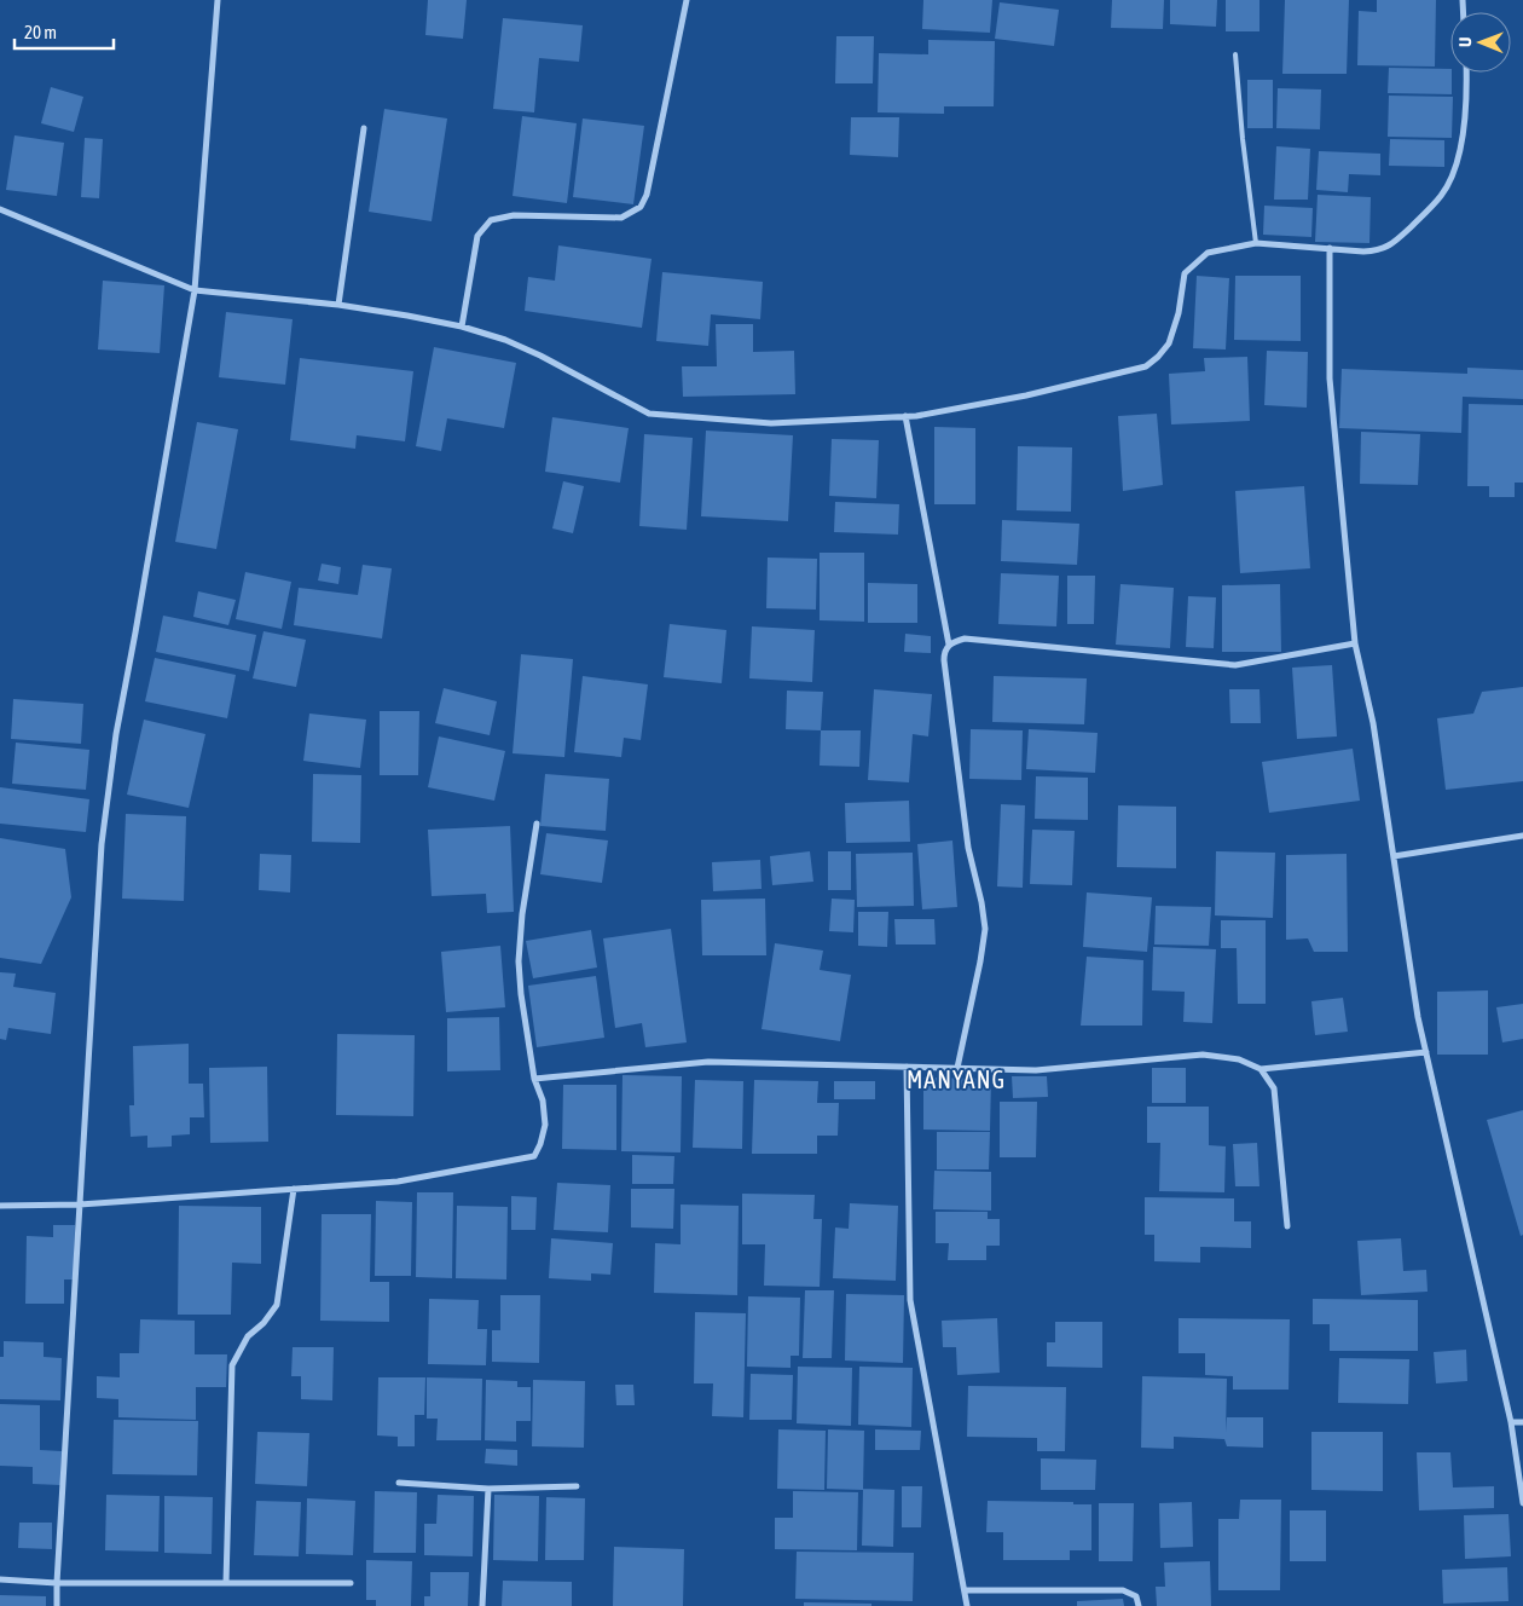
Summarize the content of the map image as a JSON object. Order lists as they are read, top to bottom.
{
  "districts": ["MANYANG"],
  "scale_bar": "20 m",
  "north": "left"
}
